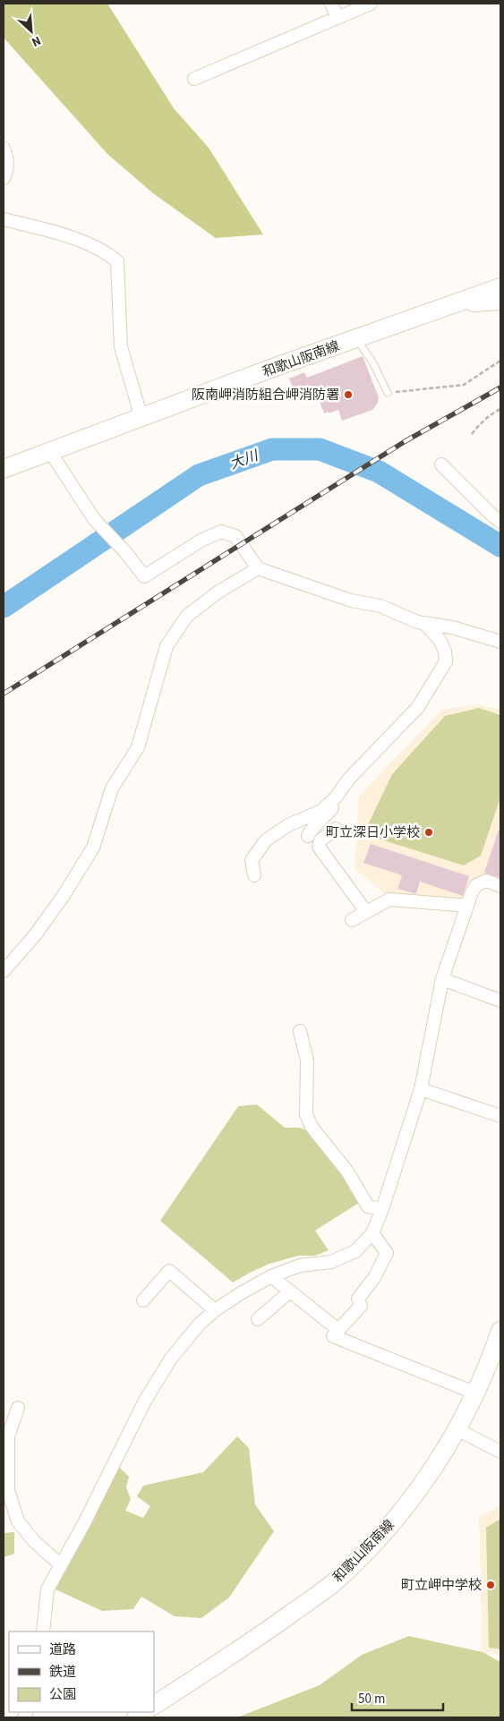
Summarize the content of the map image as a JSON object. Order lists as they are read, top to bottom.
{
  "streets": {
    "main road": ["和歌山阪南線"]
  },
  "water": ["大川"],
  "places": ["阪南岬消防組合岬消防署", "町立深日小学校", "町立岬中学校"],
  "legend": ["道路", "鉄道", "公園"],
  "scale_bar": "50 m",
  "north": "bottom right"
}
